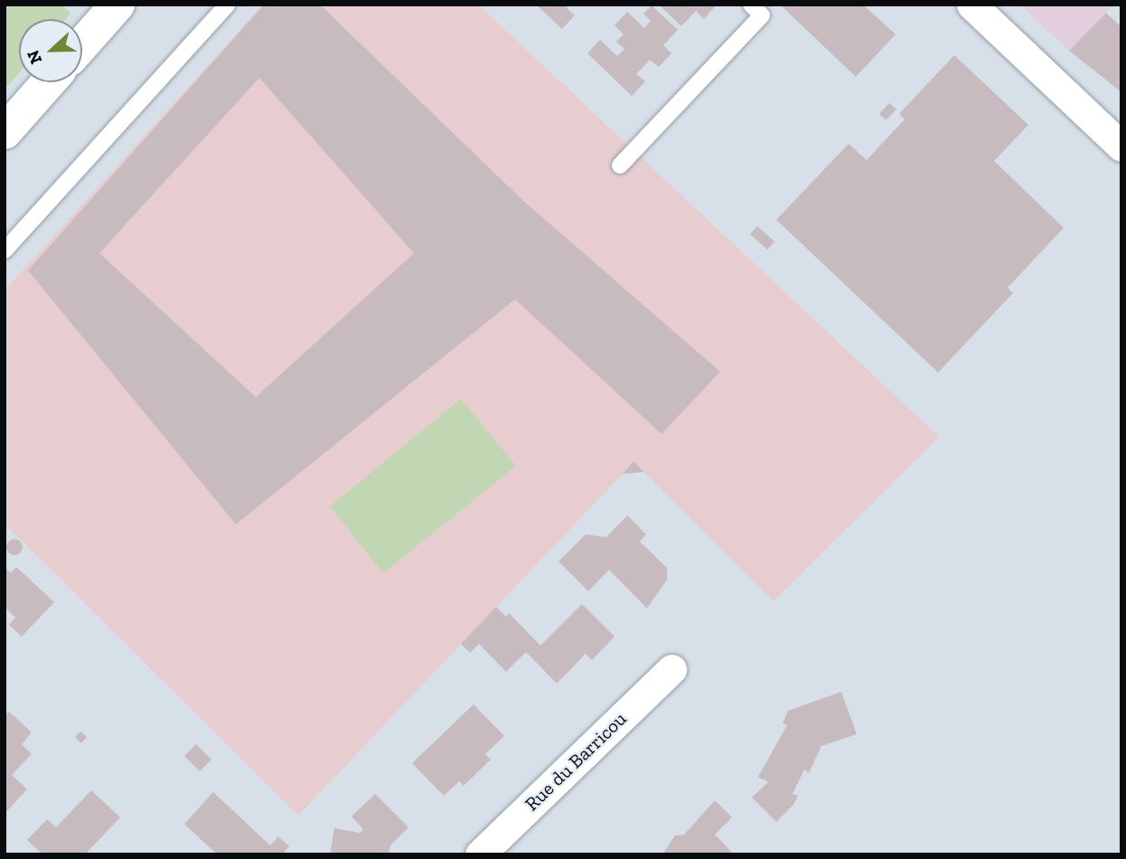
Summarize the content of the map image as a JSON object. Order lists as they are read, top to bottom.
{
  "streets": {
    "street": ["Rue du Barricou"]
  },
  "north": "left"
}
